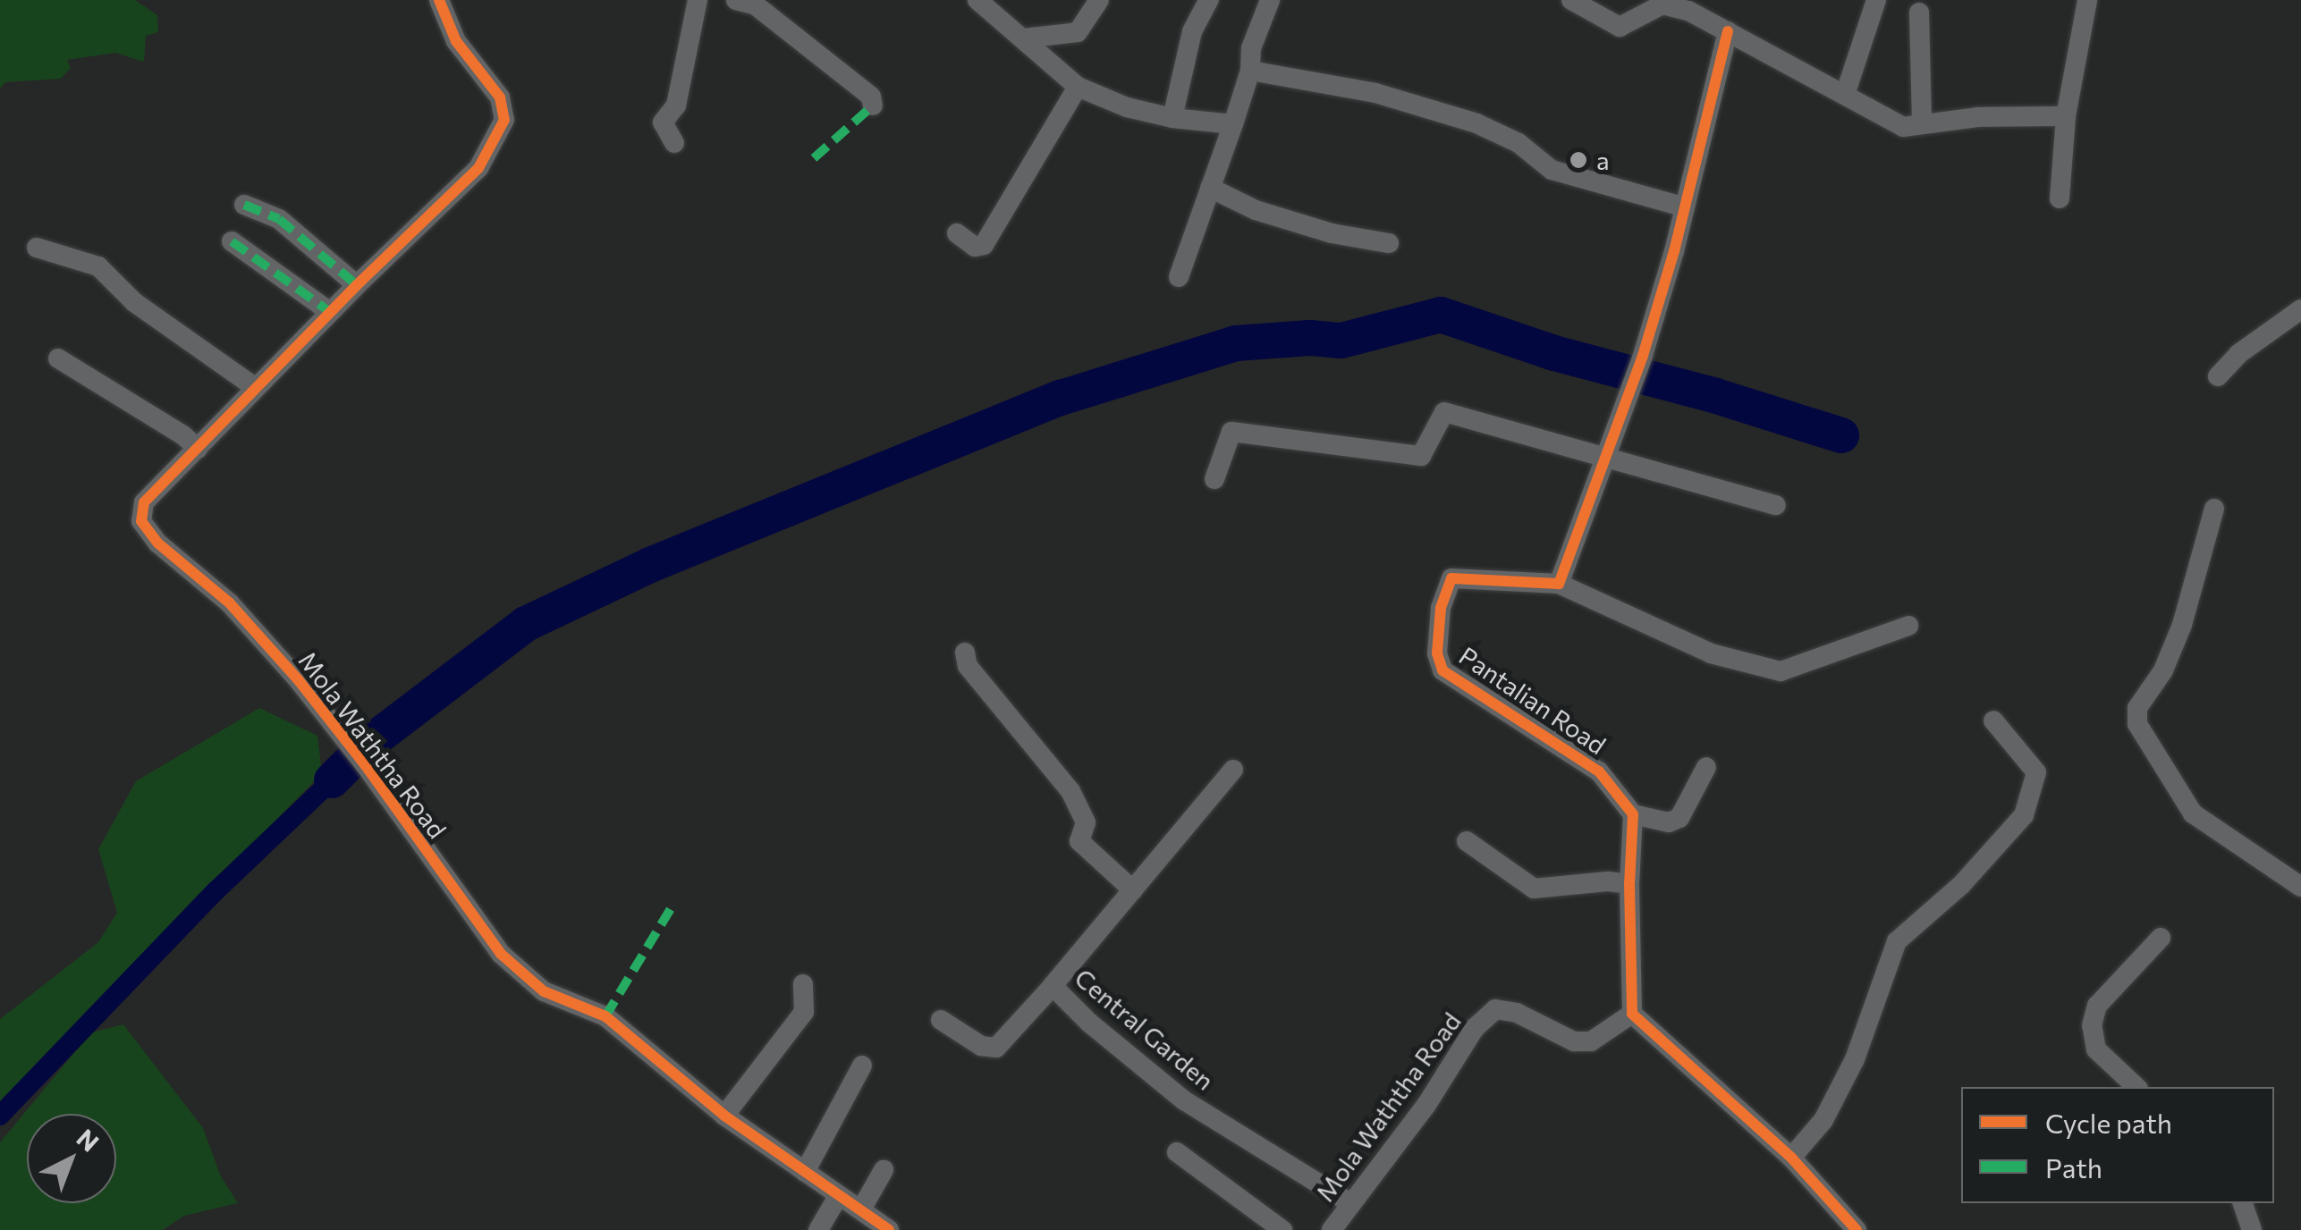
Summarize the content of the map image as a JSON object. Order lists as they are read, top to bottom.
{
  "streets": {
    "street": ["Pantalian Road", "Mola Waththa Road", "Central Garden"]
  },
  "crossings": [
    ["Mola Waththa Road", "Central Garden"]
  ],
  "places": ["a"],
  "legend": ["Cycle path", "Path"],
  "north": "top right"
}
